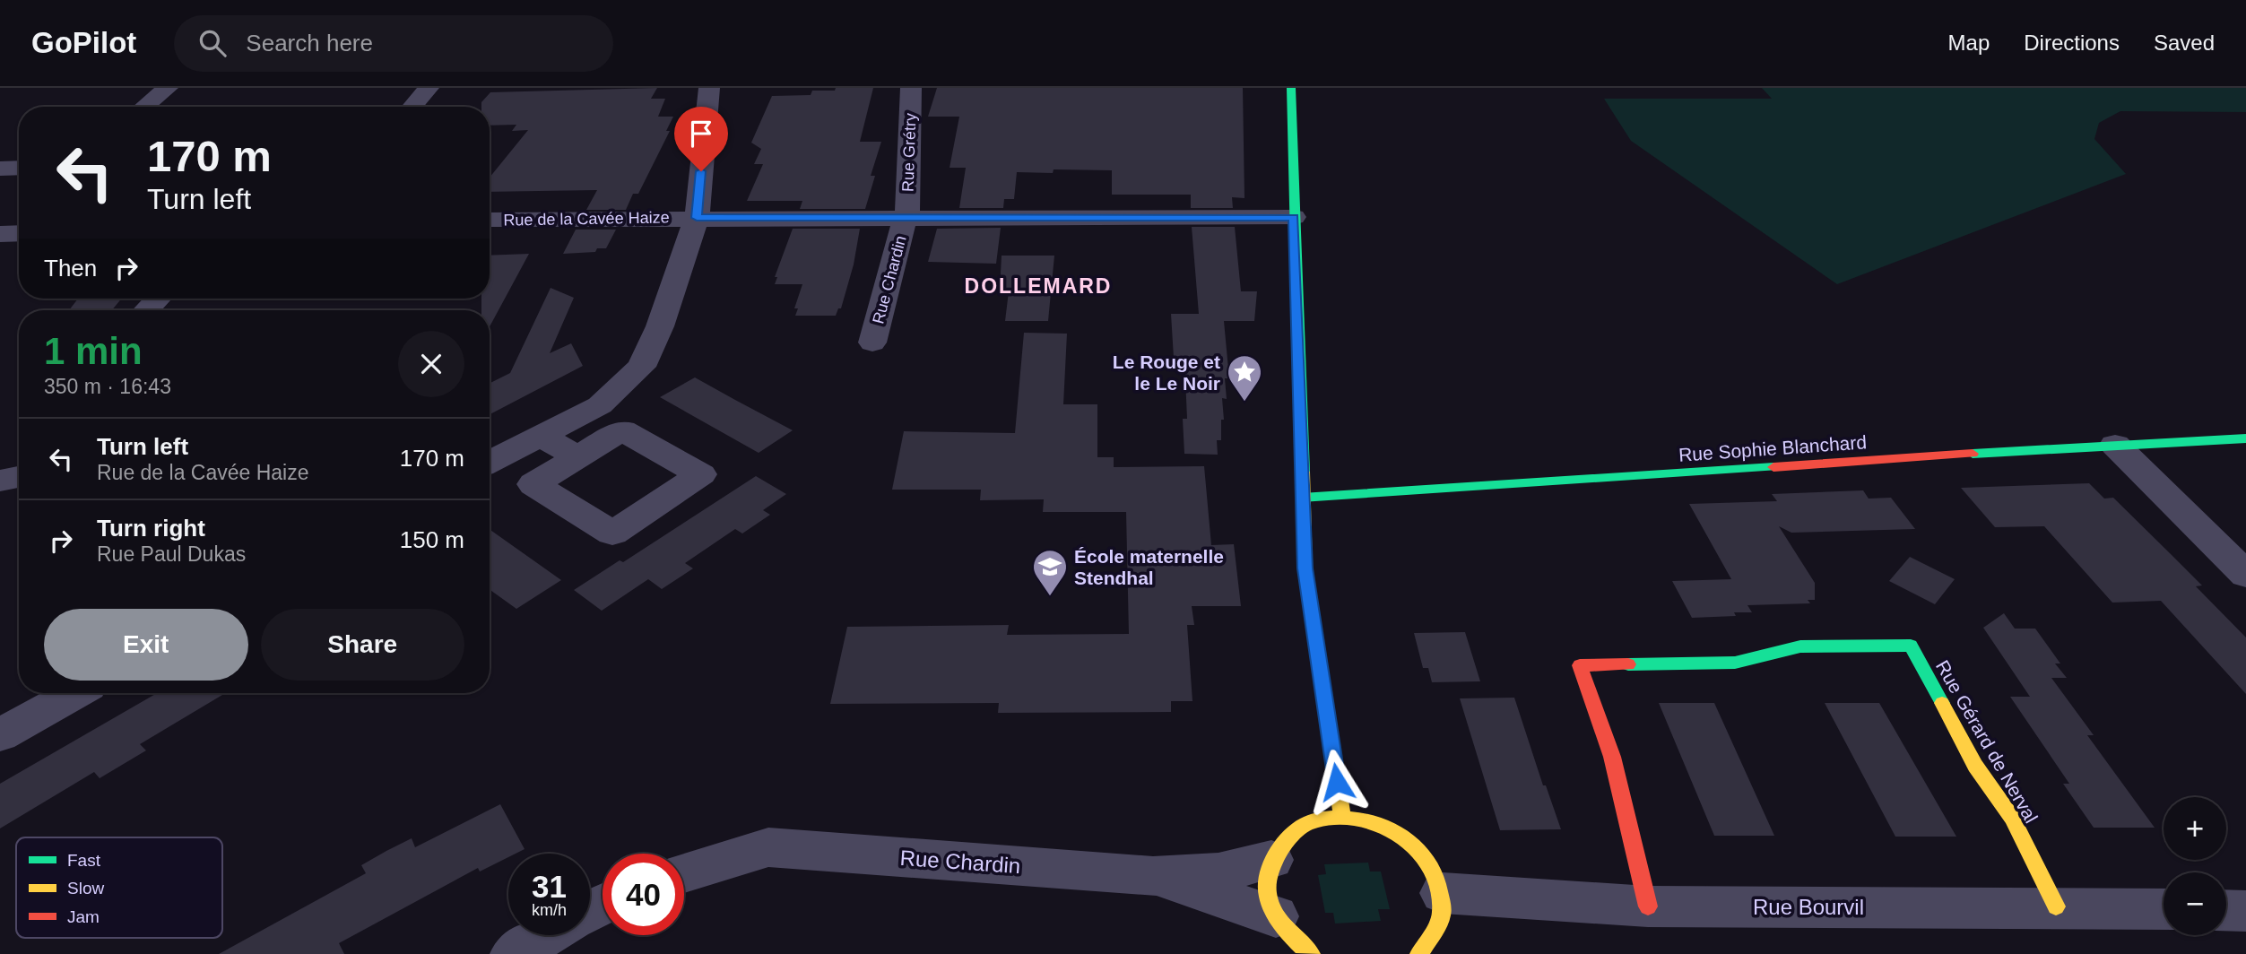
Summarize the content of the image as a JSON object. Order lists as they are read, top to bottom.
{
  "streets": {
    "street": [
      "Rue Grétry",
      "Rue de la Cavée Haize",
      "Rue Chardin",
      "Rue Sophie Blanchard",
      "Rue Gérard de Nerval",
      "Rue Bourvil"
    ]
  },
  "crossings": [
    ["Rue Grétry", "Rue de la Cavée Haize"],
    ["Rue Grétry", "Rue Chardin"],
    ["Rue de la Cavée Haize", "Rue Chardin"],
    ["Rue Gérard de Nerval", "Rue Bourvil"]
  ],
  "districts": ["DOLLEMARD"],
  "places": {
    "place": ["Le Rouge et le Le Noir"],
    "school or university": ["École maternelle Stendhal"]
  },
  "legend": ["Fast", "Slow", "Jam"],
  "page": {
    "header": "GoPilot",
    "search": "Search here",
    "nav": ["Map", "Directions", "Saved"],
    "turn": ["170 m", "Turn left"],
    "then": "Then",
    "heading": ["1 min", "350 m · 16:43"],
    "list": [
      {
        "name": "Turn left",
        "note": "Rue de la Cavée Haize",
        "value": "170 m"
      },
      {
        "name": "Turn right",
        "note": "Rue Paul Dukas",
        "value": "150 m"
      }
    ],
    "buttons": ["Exit", "Share"],
    "map_buttons": ["+", "−"],
    "speed": "31 km/h",
    "limit": "40"
  }
}
